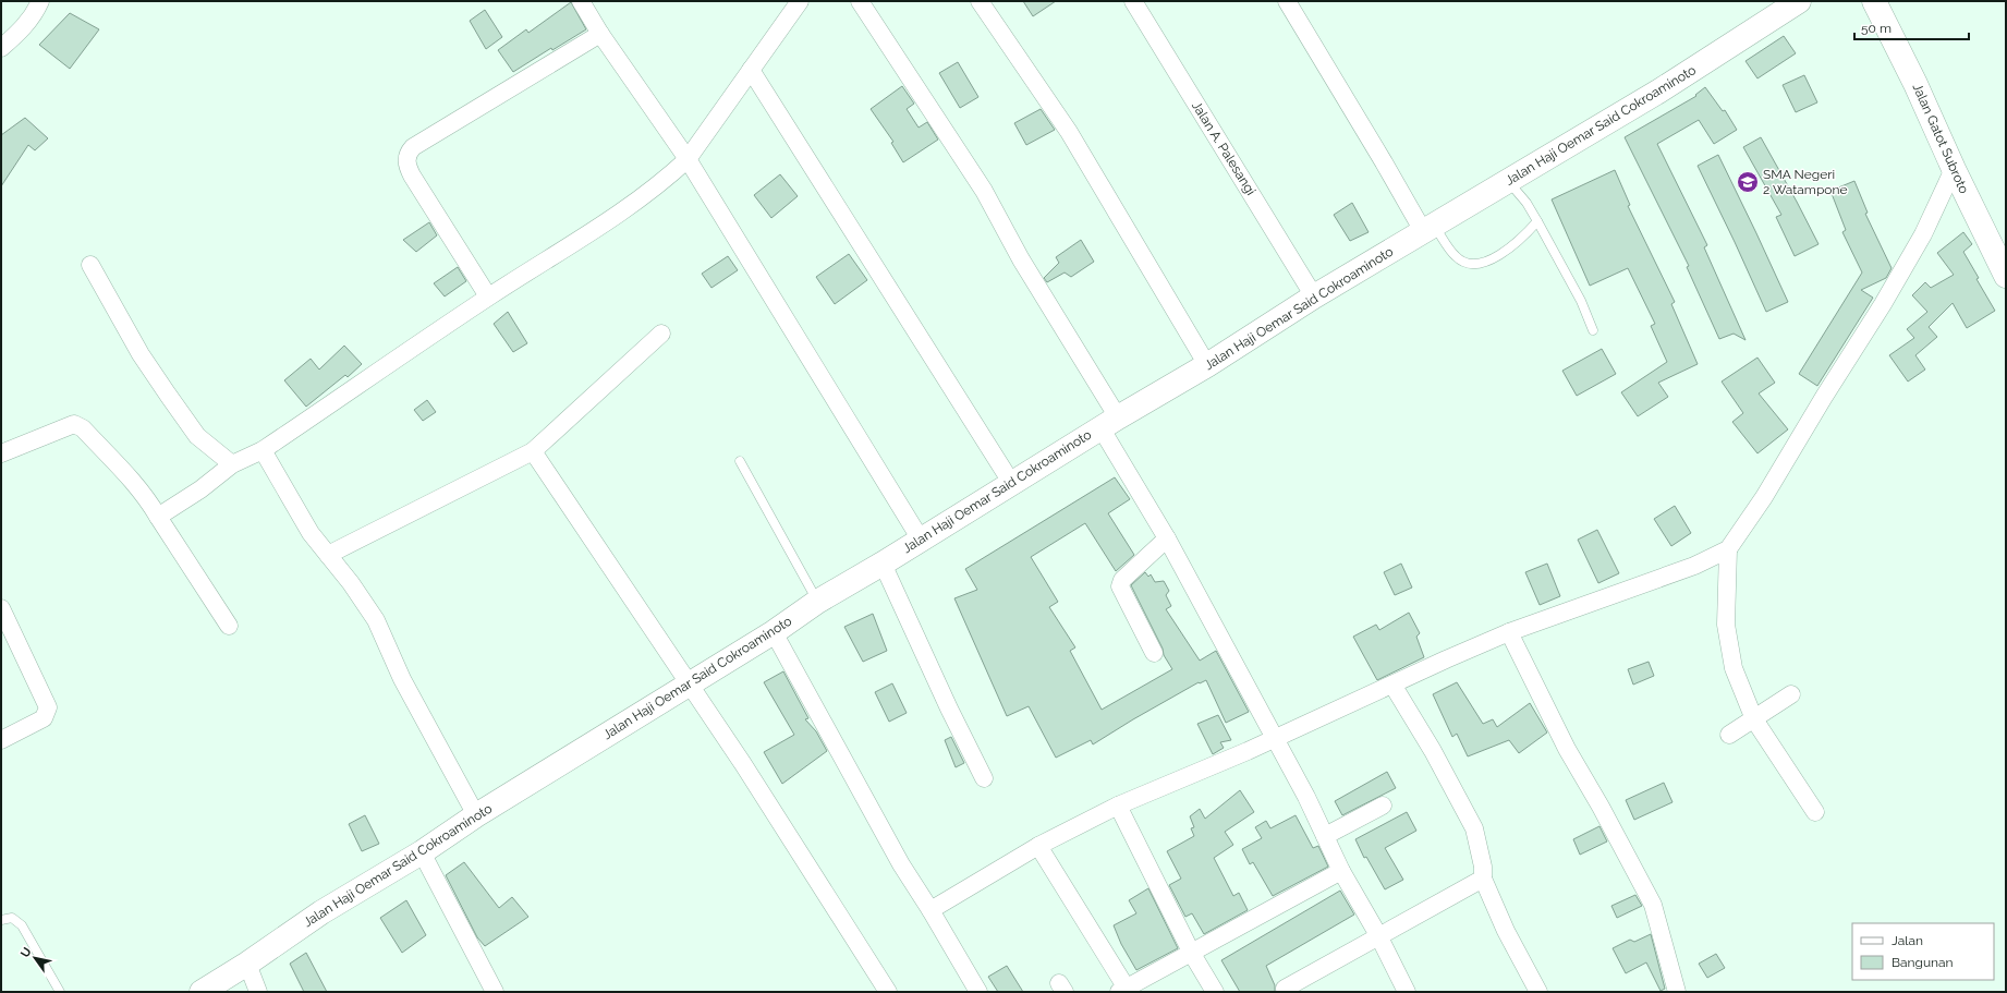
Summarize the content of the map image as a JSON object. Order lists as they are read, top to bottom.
{
  "streets": {
    "highway": ["Jalan Haji Oemar Said Cokroaminoto", "Jalan Gatot Subroto"],
    "street": ["Jalan A. Palesangi"]
  },
  "crossings": [
    ["Jalan Haji Oemar Said Cokroaminoto", "Jalan A. Palesangi"]
  ],
  "places": {
    "school or university": ["SMA Negeri 2 Watampone"]
  },
  "legend": ["Jalan", "Bangunan"],
  "scale_bar": "50 m",
  "north": "top left"
}
